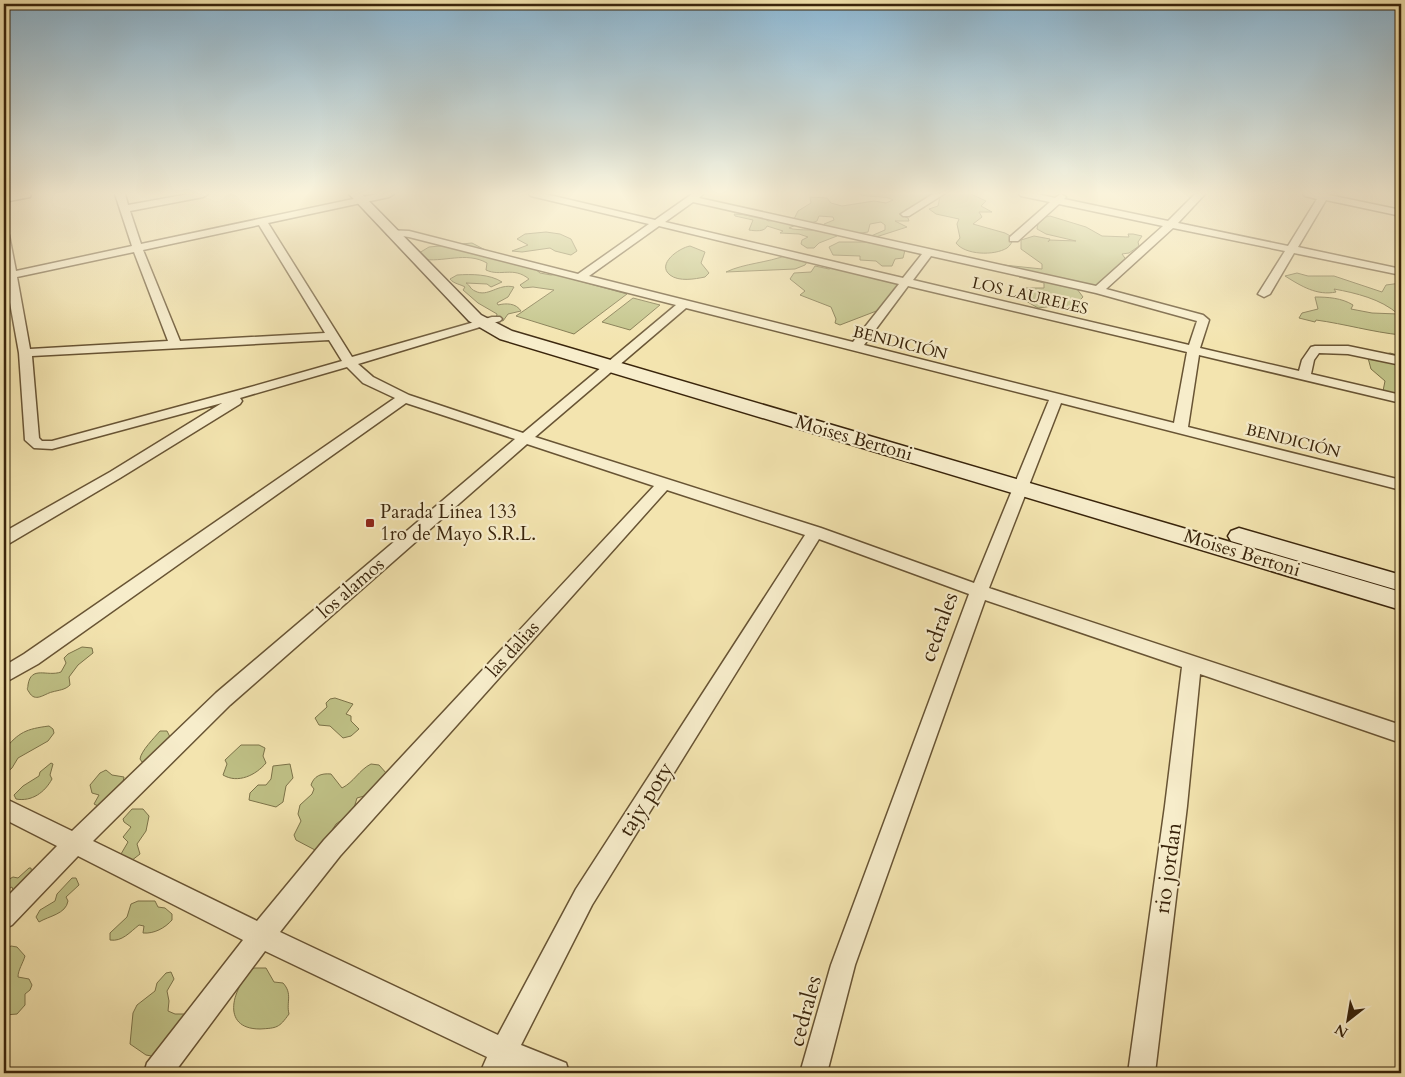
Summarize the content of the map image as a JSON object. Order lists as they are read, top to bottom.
{
  "streets": {
    "street": [
      "LOS LAURELES",
      "BENDICIÓN",
      "Moises Bertoni",
      "los alamos",
      "cedrales",
      "las dalias",
      "tajy poty",
      "rio jordan"
    ]
  },
  "crossings": [
    ["BENDICIÓN", "los alamos"],
    ["Moises Bertoni", "los alamos"],
    ["cedrales", "rio jordan"]
  ],
  "places": {
    "transit": ["Parada Linea 133 1ro de Mayo S.R.L."]
  },
  "north": "bottom left"
}
